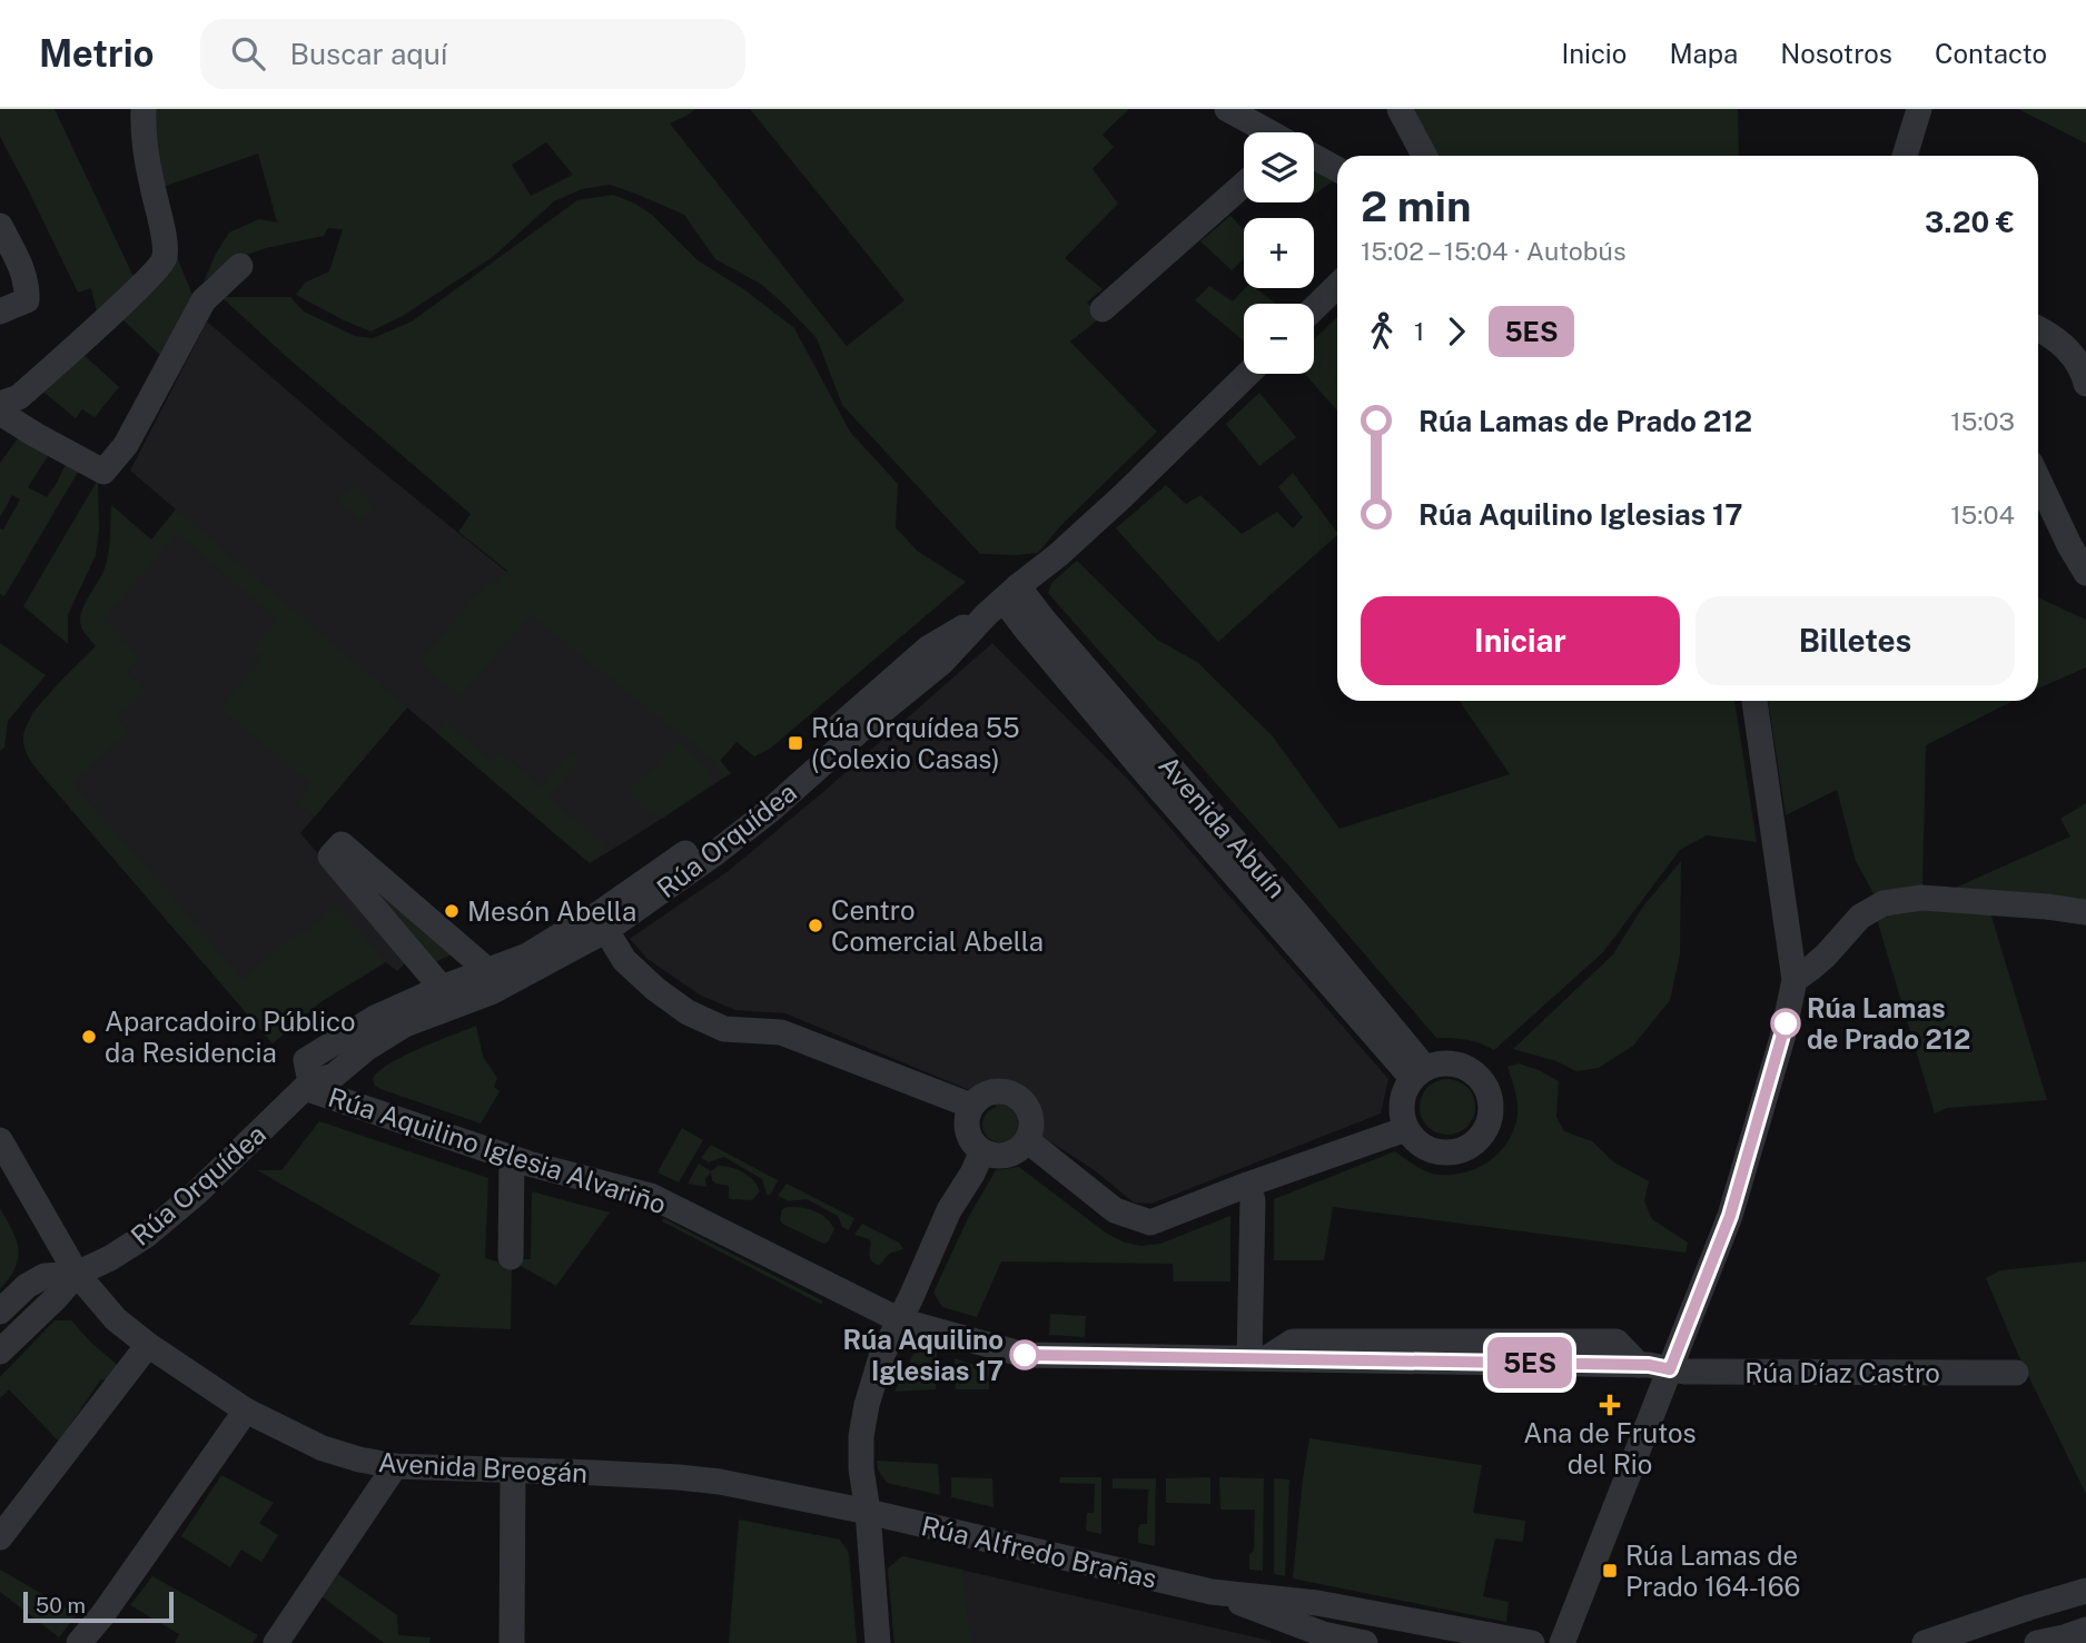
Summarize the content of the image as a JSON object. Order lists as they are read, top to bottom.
{
  "streets": {
    "street": [
      "Avenida Abuín",
      "Rúa Orquídea",
      "Rúa Aquilino Iglesia Alvariño",
      "Rúa Díaz Castro",
      "Avenida Breogán",
      "Rúa Alfredo Brañas"
    ]
  },
  "crossings": [
    ["Avenida Abuín", "Rúa Orquídea"],
    ["Rúa Orquídea", "Rúa Aquilino Iglesia Alvariño"],
    ["Rúa Orquídea", "Avenida Breogán"],
    ["Rúa Aquilino Iglesia Alvariño", "Rúa Díaz Castro"],
    ["Avenida Breogán", "Rúa Alfredo Brañas"]
  ],
  "places": {
    "transit": ["Rúa Orquídea 55 (Colexio Casas)", "Rúa Lamas de Prado 164-166"],
    "other": [
      "Mesón Abella",
      "Centro Comercial Abella",
      "Rúa Lamas de Prado 212",
      "Aparcadoiro Público da Residencia",
      "Rúa Aquilino Iglesias 17"
    ],
    "health": ["Ana de Frutos del Rio"]
  },
  "lines": ["bus line 5ES"],
  "scale_bar": "50 m",
  "page": {
    "header": "Metrio",
    "search": "Buscar aquí",
    "nav": [
      "Inicio",
      "Mapa",
      "Nosotros",
      "Contacto"
    ],
    "on_map": "5ES",
    "map_buttons": ["+", "−"],
    "heading": ["2 min", "15:02 – 15:04 · Autobús", "3.20 €"],
    "legs": ["1", "5ES"],
    "list": [
      {
        "name": "Rúa Lamas de Prado 212",
        "value": "15:03"
      },
      {
        "name": "Rúa Aquilino Iglesias 17",
        "value": "15:04"
      }
    ],
    "buttons": ["Iniciar", "Billetes"],
    "scale": "50 m"
  }
}
